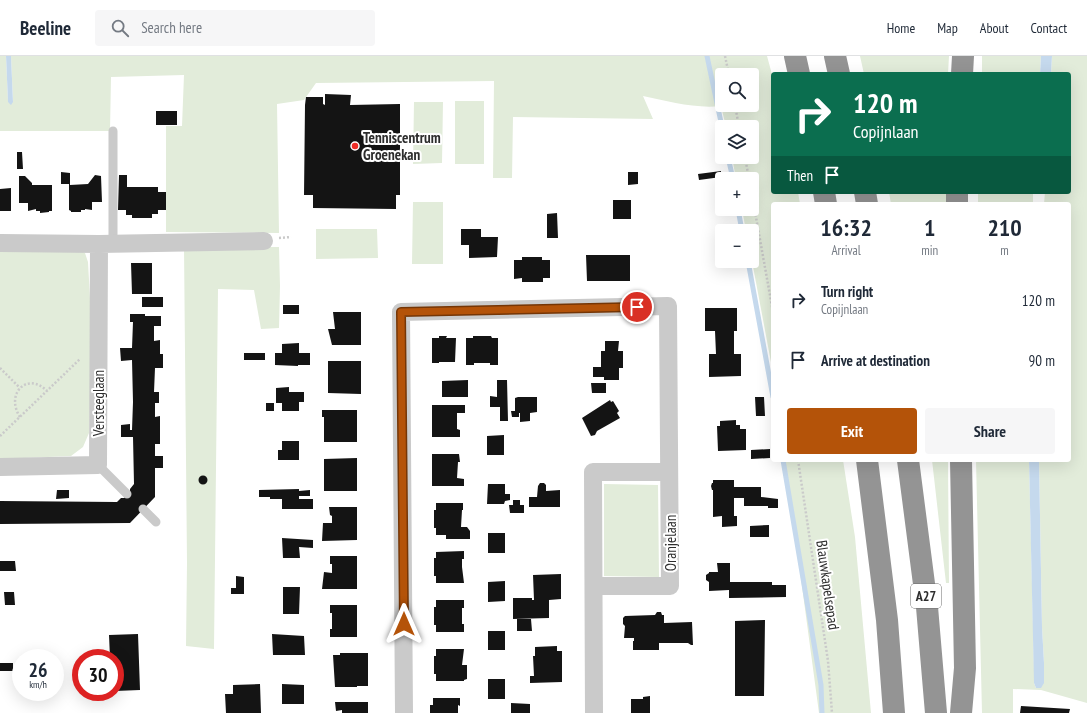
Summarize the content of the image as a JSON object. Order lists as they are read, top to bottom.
{
  "streets": {
    "highway": ["A27"],
    "street": ["Versteeglaan", "Oranjelaan"],
    "path": ["Blauwkapelsepad"]
  },
  "places": ["Tenniscentrum Groenekan"],
  "page": {
    "header": "Beeline",
    "search": "Search here",
    "nav": [
      "Home",
      "Map",
      "About",
      "Contact"
    ],
    "map_buttons": ["+", "−"],
    "turn": ["120 m", "Copijnlaan"],
    "then": "Then",
    "eta": [
      "16:32",
      "Arrival",
      "1",
      "min",
      "210",
      "m"
    ],
    "list": [
      {
        "name": "Turn right",
        "note": "Copijnlaan",
        "value": "120 m"
      },
      {
        "name": "Arrive at destination",
        "value": "90 m"
      }
    ],
    "buttons": ["Exit", "Share"],
    "speed": "26 km/h",
    "limit": "30"
  }
}
